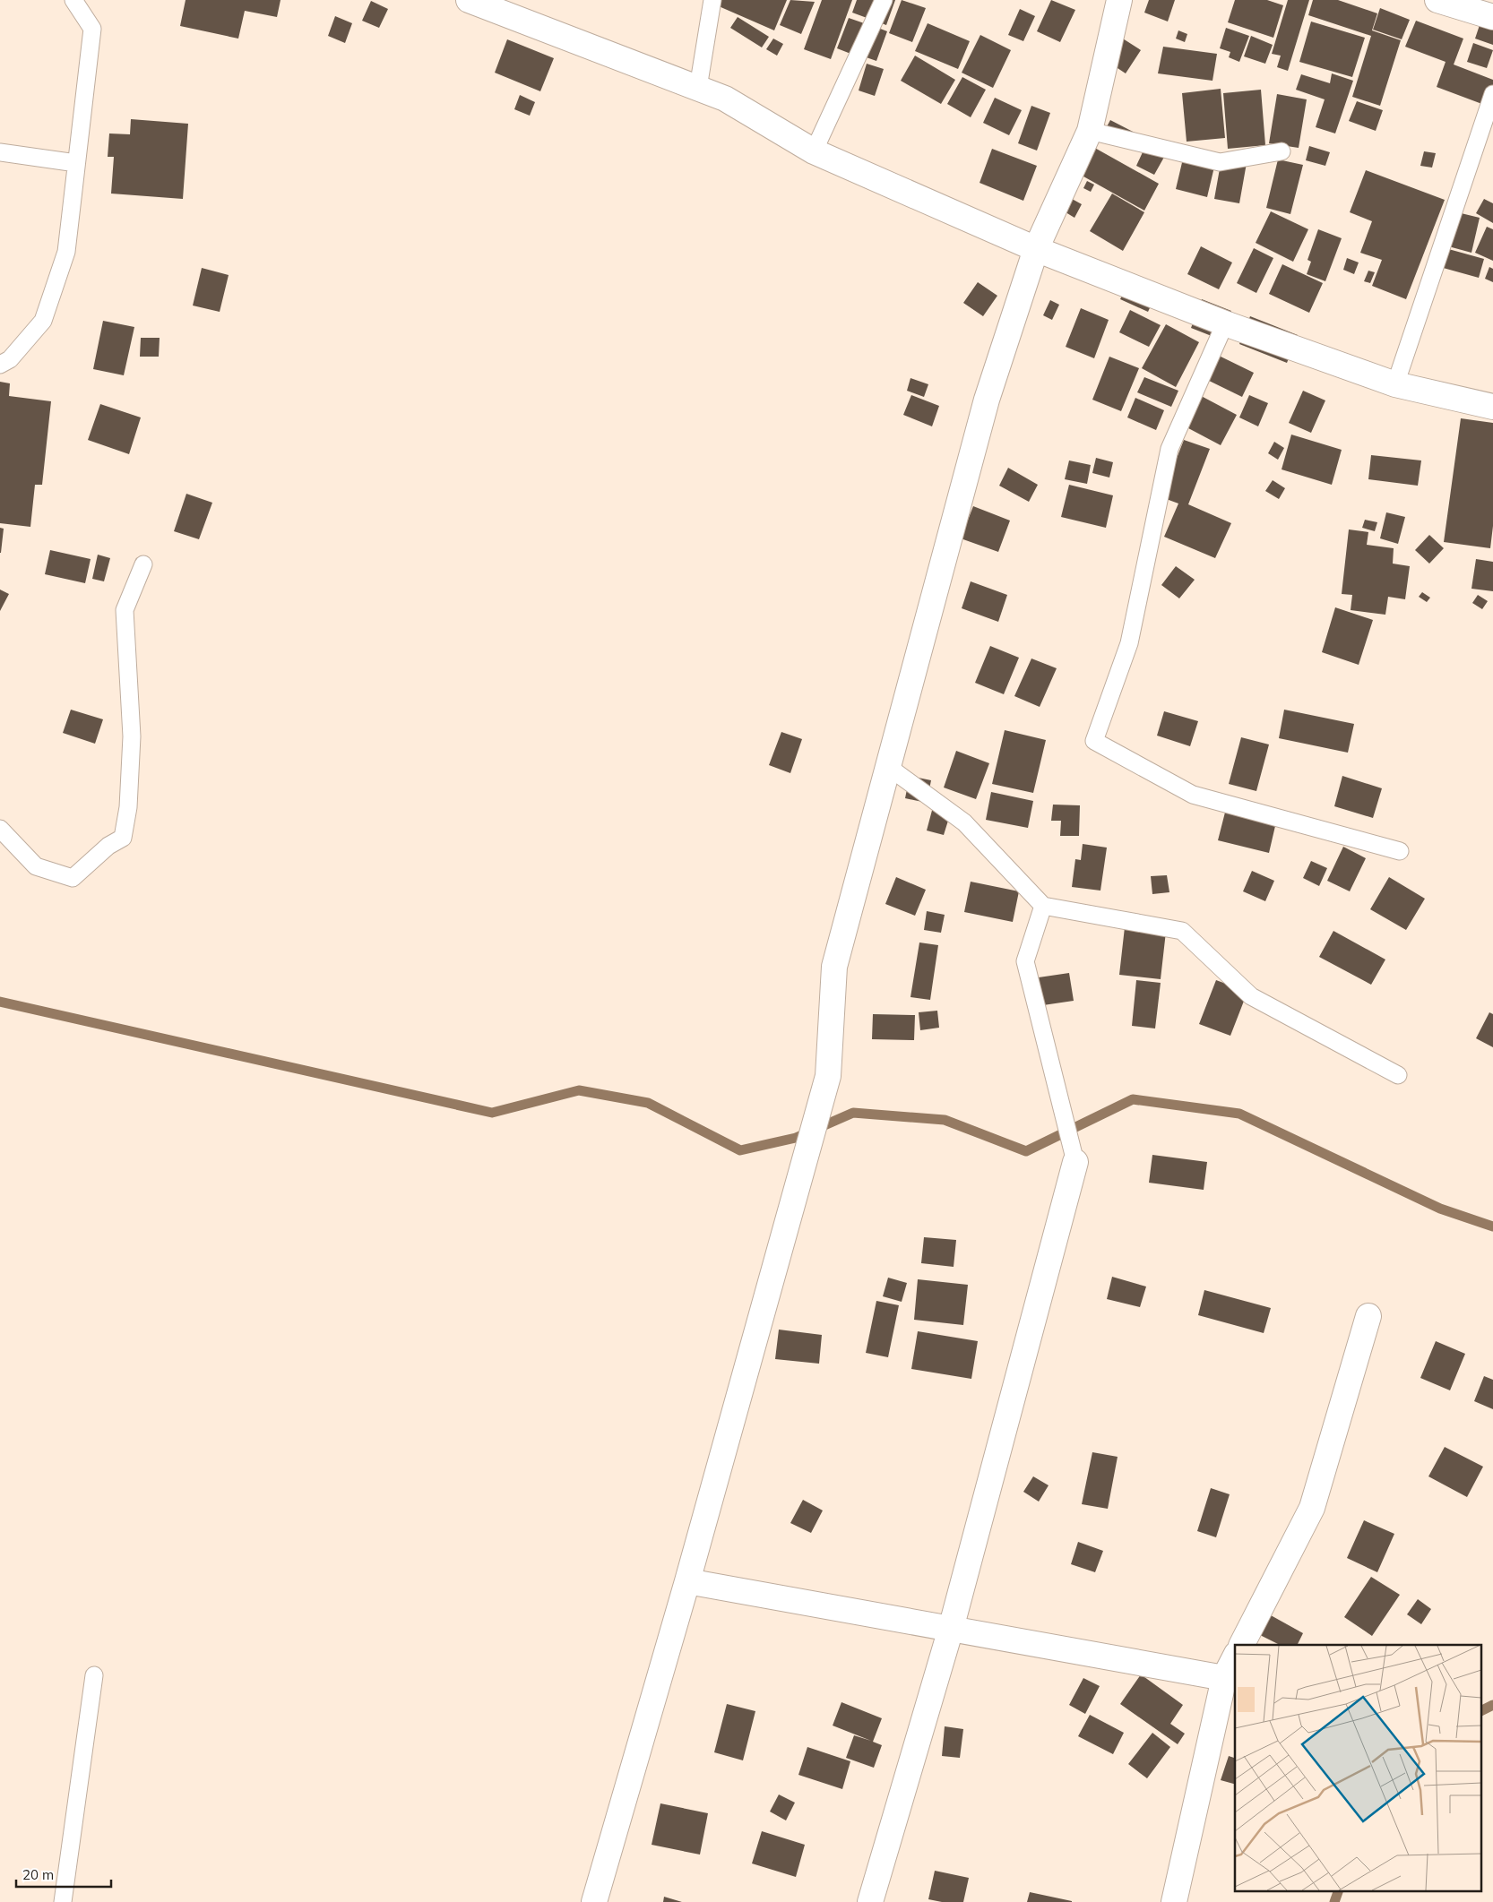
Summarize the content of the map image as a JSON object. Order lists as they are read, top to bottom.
{
  "scale_bar": "20 m"
}
